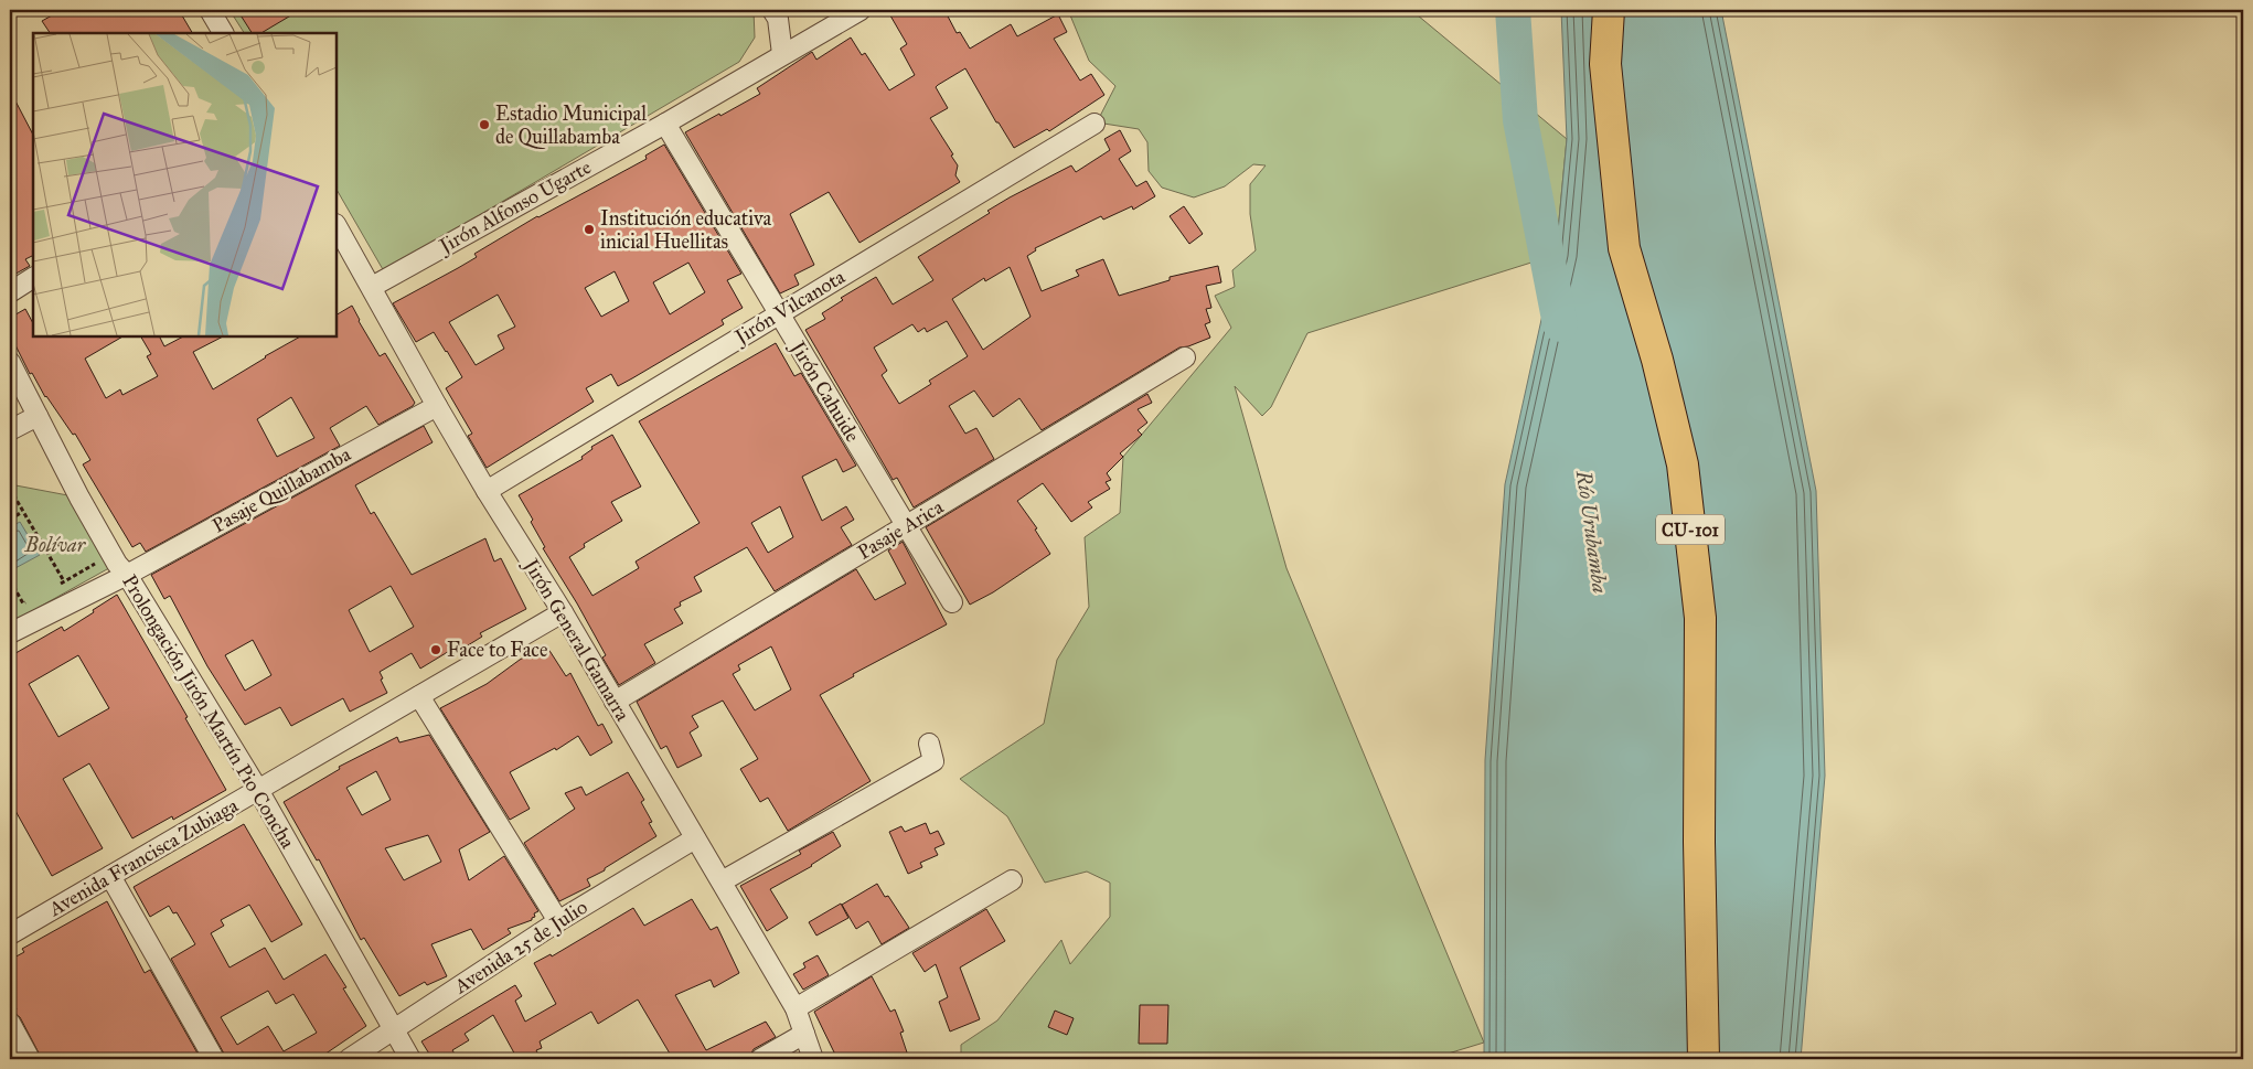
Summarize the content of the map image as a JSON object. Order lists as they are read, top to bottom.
{
  "streets": {
    "main road": ["CU-101"],
    "street": [
      "Jirón Alfonso Ugarte",
      "Jirón Vilcanota",
      "Jirón Cahuide",
      "Pasaje Quillabamba",
      "Pasaje Arica",
      "Jirón General Gamarra",
      "Prolongación Jirón Martín Pio Concha",
      "Avenida Francisca Zubiaga",
      "Avenida 25 de Julio"
    ]
  },
  "crossings": [
    ["Jirón Alfonso Ugarte", "Jirón Cahuide"],
    ["Jirón Alfonso Ugarte", "Jirón General Gamarra"],
    ["Jirón Vilcanota", "Jirón Cahuide"],
    ["Jirón Vilcanota", "Jirón General Gamarra"],
    ["Jirón Cahuide", "Pasaje Arica"],
    ["Pasaje Quillabamba", "Jirón General Gamarra"],
    ["Pasaje Quillabamba", "Prolongación Jirón Martín Pio Concha"],
    ["Pasaje Arica", "Jirón General Gamarra"],
    ["Jirón General Gamarra", "Avenida Francisca Zubiaga"],
    ["Jirón General Gamarra", "Avenida 25 de Julio"],
    ["Prolongación Jirón Martín Pio Concha", "Avenida Francisca Zubiaga"],
    ["Prolongación Jirón Martín Pio Concha", "Avenida 25 de Julio"]
  ],
  "water": ["Río Urubamba"],
  "parks": ["Bolívar"],
  "places": ["Estadio Municipal de Quillabamba", "Institución educativa inicial Huellitas", "Face to Face"]
}
